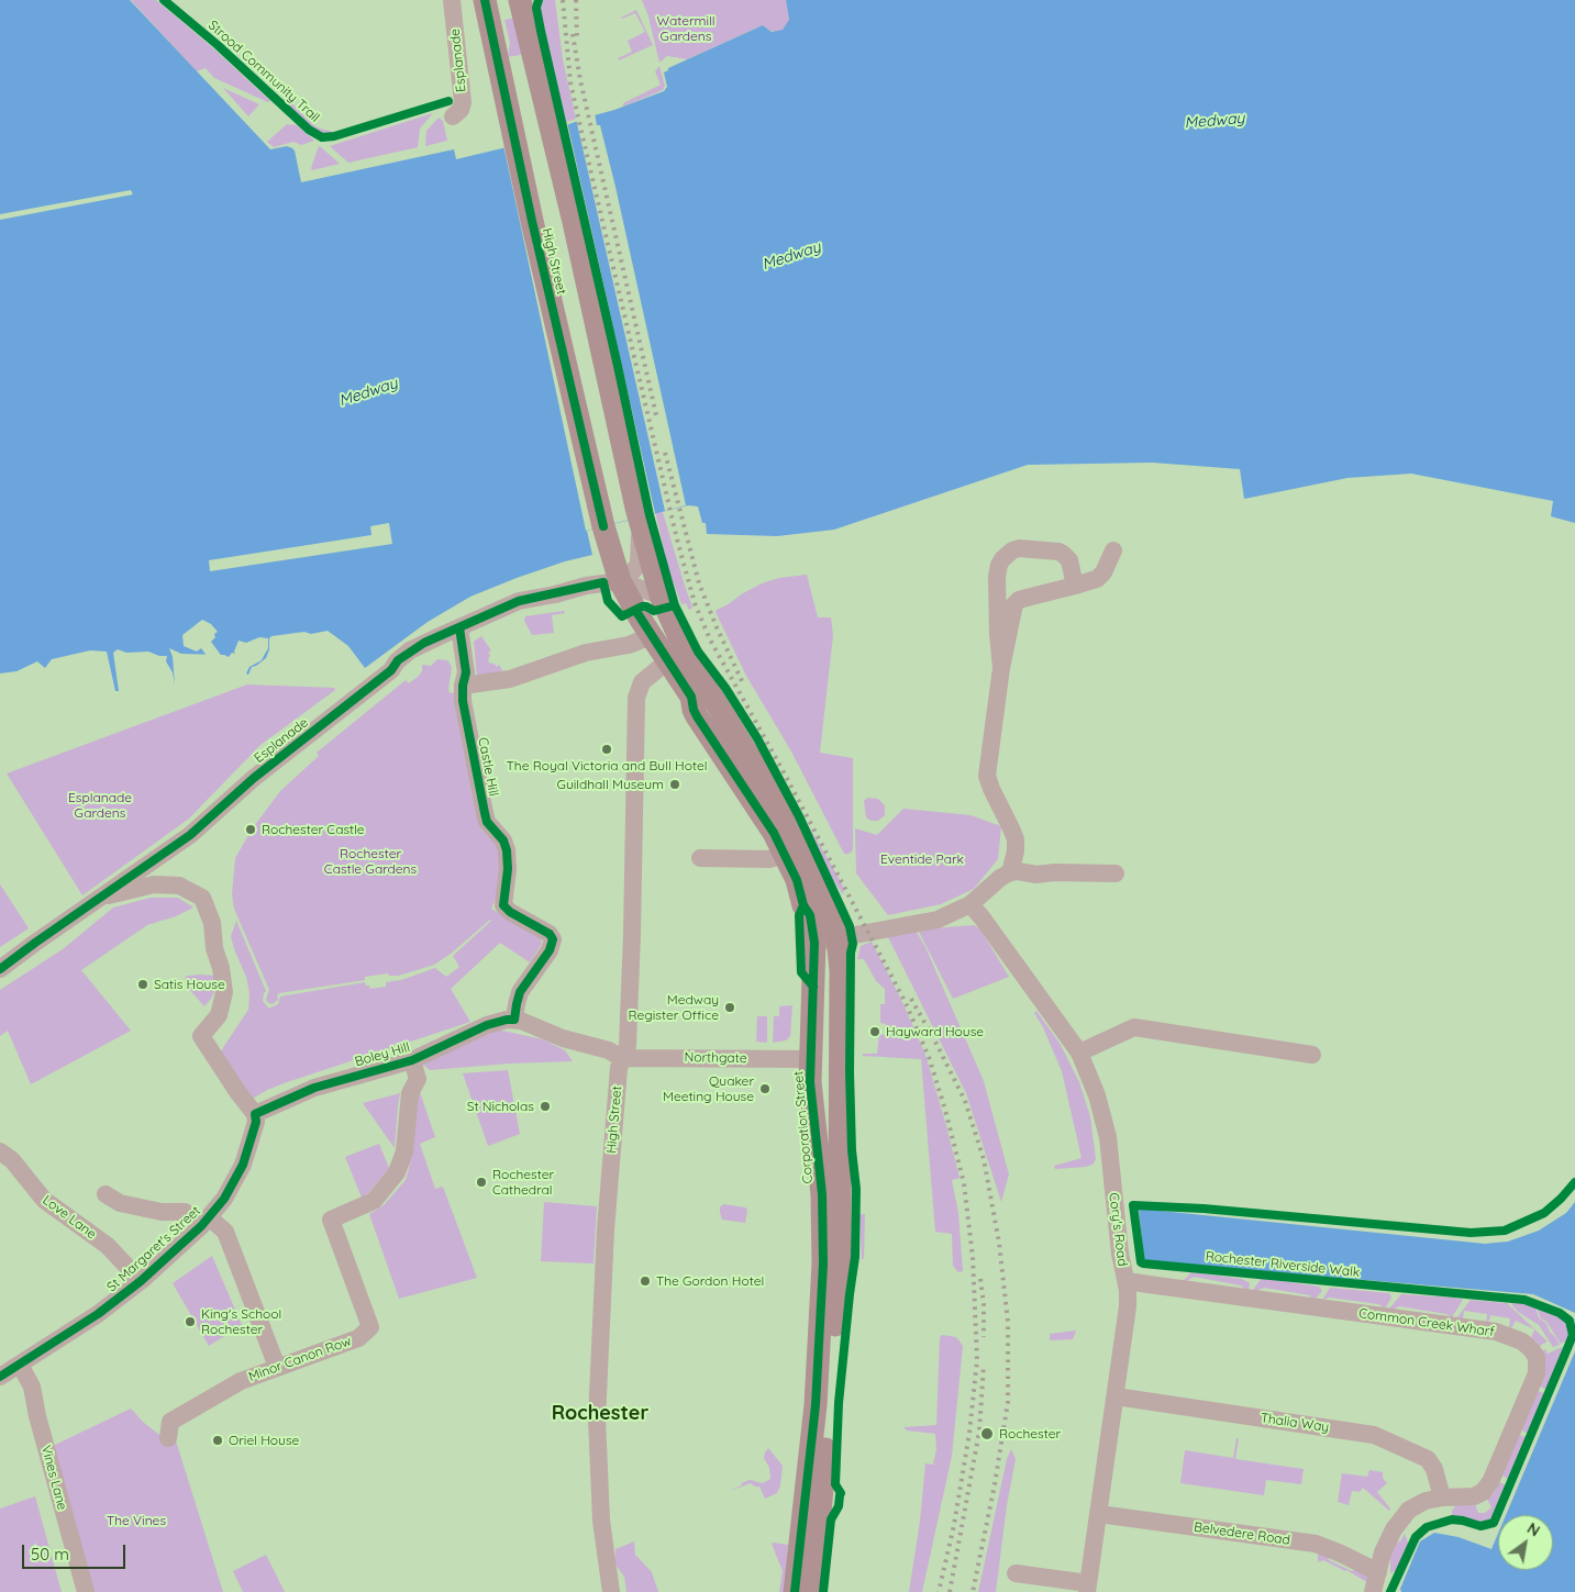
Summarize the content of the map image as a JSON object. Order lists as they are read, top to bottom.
{
  "streets": {
    "main road": ["High Street", "Corporation Street"],
    "street": [
      "Esplanade",
      "Castle Hill",
      "Boley Hill",
      "Northgate",
      "Love Lane",
      "Cory's Road",
      "St Margaret's Street",
      "Common Creek Wharf",
      "Minor Canon Row",
      "Thalia Way",
      "Vines Lane",
      "Belvedere Road"
    ],
    "cycle path": ["Strood Community Trail", "Rochester Riverside Walk"]
  },
  "crossings": [
    ["Esplanade", "High Street"],
    ["Esplanade", "Castle Hill"],
    ["High Street", "Northgate"],
    ["High Street", "Corporation Street"],
    ["Castle Hill", "Boley Hill"],
    ["Boley Hill", "St Margaret's Street"],
    ["Boley Hill", "Minor Canon Row"],
    ["Northgate", "Corporation Street"],
    ["Love Lane", "St Margaret's Street"],
    ["Cory's Road", "Common Creek Wharf"],
    ["Cory's Road", "Thalia Way"],
    ["Cory's Road", "Belvedere Road"],
    ["St Margaret's Street", "Vines Lane"],
    ["Common Creek Wharf", "Thalia Way"],
    ["Common Creek Wharf", "Belvedere Road"]
  ],
  "districts": ["Rochester"],
  "water": ["Medway"],
  "parks": [
    "Watermill Gardens",
    "Esplanade Gardens",
    "Rochester Castle Gardens",
    "Eventide Park",
    "The Vines"
  ],
  "places": [
    "The Royal Victoria and Bull Hotel",
    "Guildhall Museum",
    "Rochester Castle",
    "Satis House",
    "Medway Register Office",
    "Hayward House",
    "Quaker Meeting House",
    "St Nicholas",
    "Rochester Cathedral",
    "The Gordon Hotel",
    "King's School Rochester",
    "Rochester",
    "Oriel House"
  ],
  "scale_bar": "50 m",
  "north": "top right"
}
